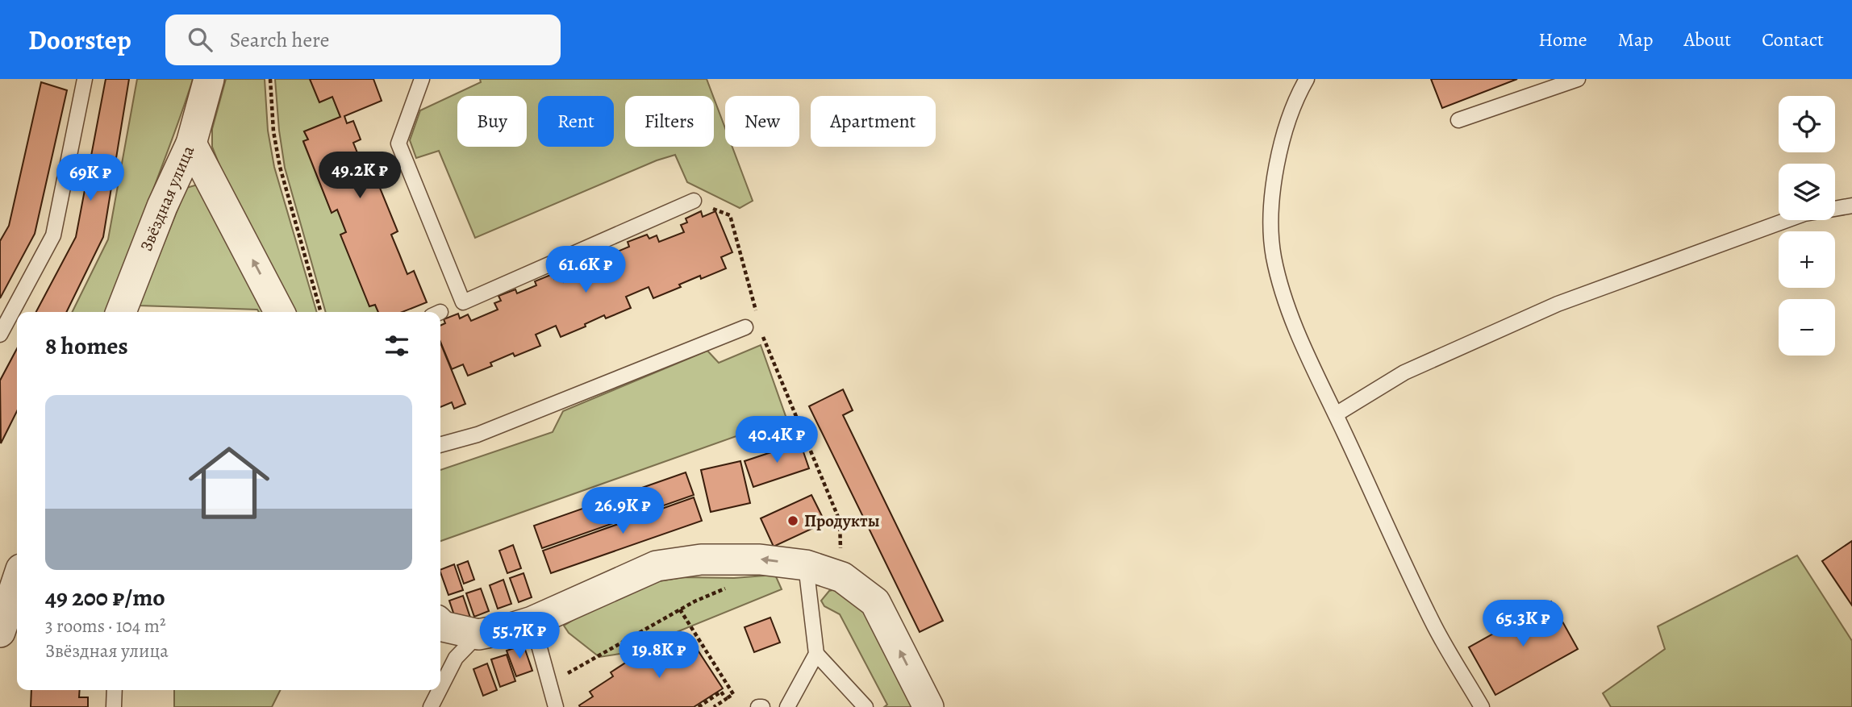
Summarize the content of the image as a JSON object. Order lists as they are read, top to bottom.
{
  "streets": {
    "street": ["Звёздная улица"]
  },
  "places": ["Продукты"],
  "page": {
    "header": "Doorstep",
    "search": "Search here",
    "nav": [
      "Home",
      "Map",
      "About",
      "Contact"
    ],
    "map_buttons": ["+", "−"],
    "chip": [
      "Buy",
      "Rent",
      "Filters",
      "New",
      "Apartment"
    ],
    "price": [
      "49.2K ₽",
      "69K ₽",
      "61.6K ₽",
      "40.4K ₽",
      "26.9K ₽",
      "65.3K ₽",
      "55.7K ₽",
      "19.8K ₽"
    ],
    "heading": "8 homes",
    "list": [
      {
        "name": "49 200 ₽/mo",
        "note": "3 rooms · 104 m² · Звёздная улица"
      }
    ]
  }
}
